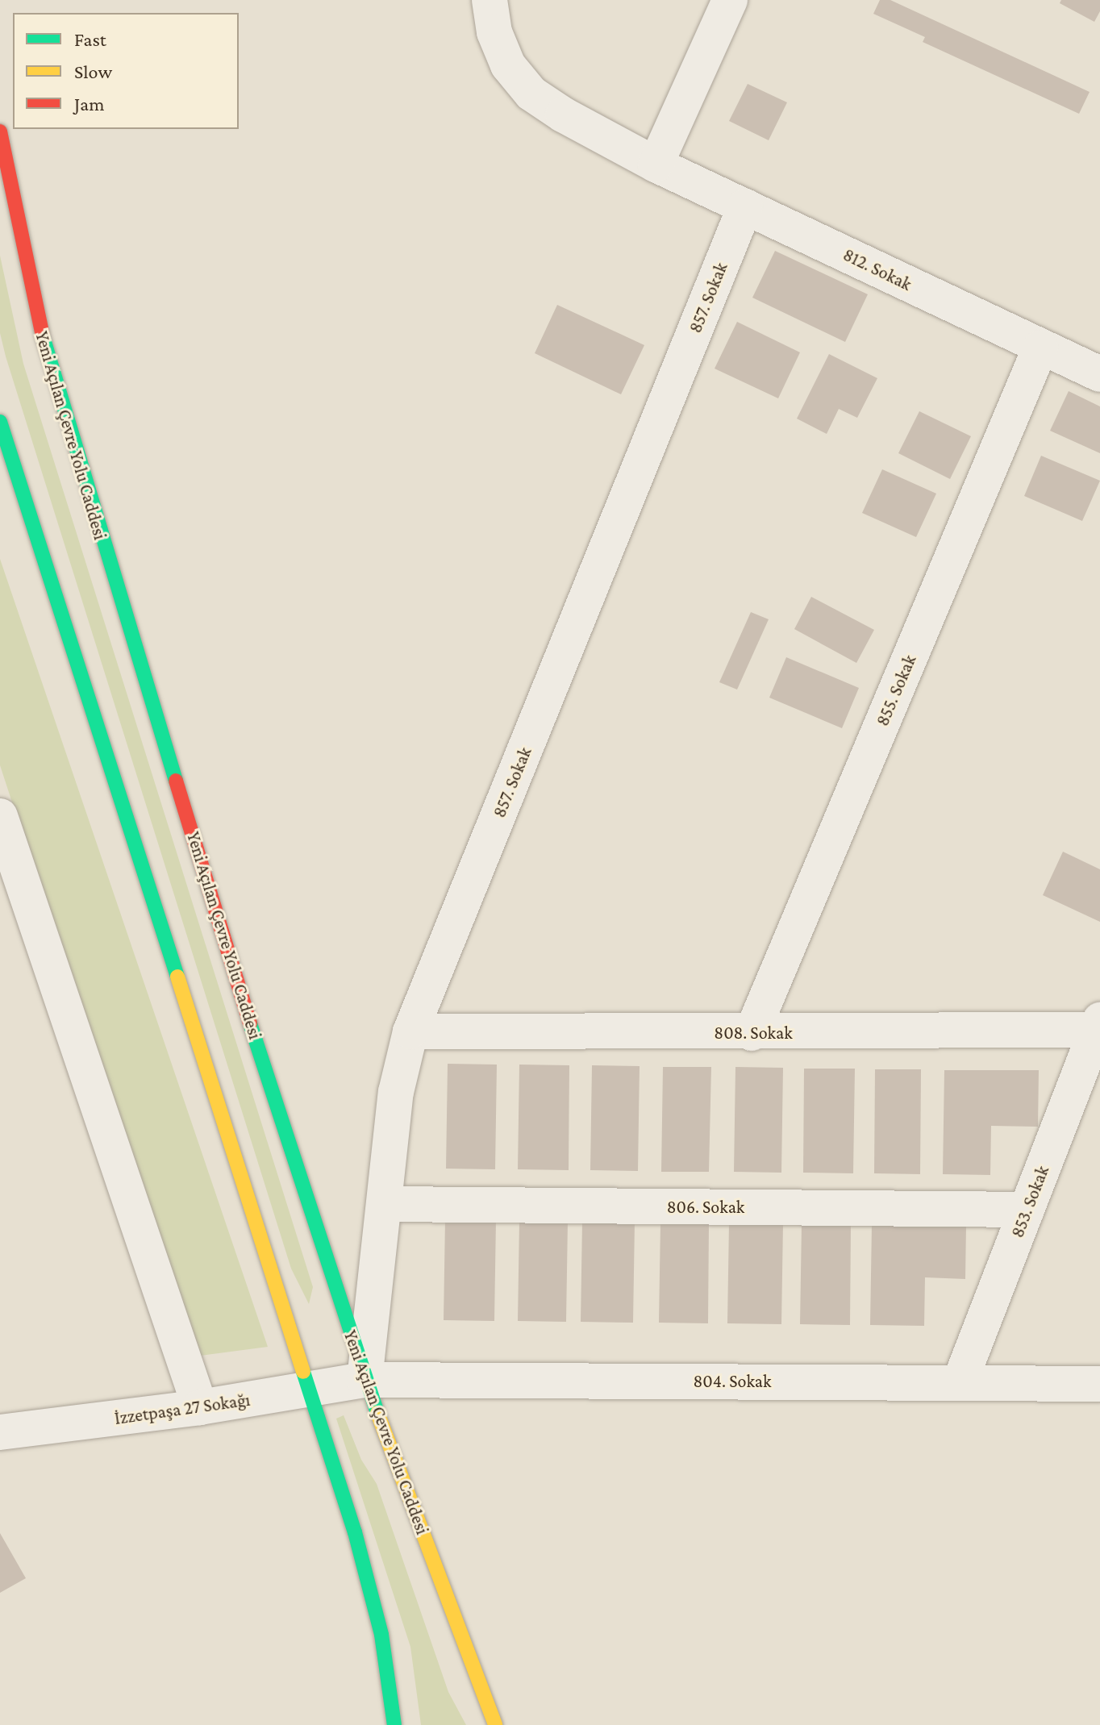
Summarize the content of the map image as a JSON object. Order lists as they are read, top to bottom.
{
  "streets": {
    "main road": ["Yeni Açılan Çevre Yolu Caddesi"],
    "street": [
      "812. Sokak",
      "857. Sokak",
      "855. Sokak",
      "808. Sokak",
      "853. Sokak",
      "806. Sokak",
      "804. Sokak",
      "İzzetpaşa 27 Sokağı"
    ]
  },
  "crossings": [
    ["812. Sokak", "857. Sokak"],
    ["812. Sokak", "855. Sokak"],
    ["857. Sokak", "Yeni Açılan Çevre Yolu Caddesi"],
    ["857. Sokak", "808. Sokak"],
    ["857. Sokak", "806. Sokak"],
    ["857. Sokak", "804. Sokak"],
    ["857. Sokak", "İzzetpaşa 27 Sokağı"],
    ["Yeni Açılan Çevre Yolu Caddesi", "804. Sokak"],
    ["Yeni Açılan Çevre Yolu Caddesi", "İzzetpaşa 27 Sokağı"],
    ["855. Sokak", "808. Sokak"],
    ["808. Sokak", "853. Sokak"],
    ["853. Sokak", "806. Sokak"],
    ["853. Sokak", "804. Sokak"],
    ["804. Sokak", "İzzetpaşa 27 Sokağı"]
  ],
  "legend": ["Fast", "Slow", "Jam"]
}
